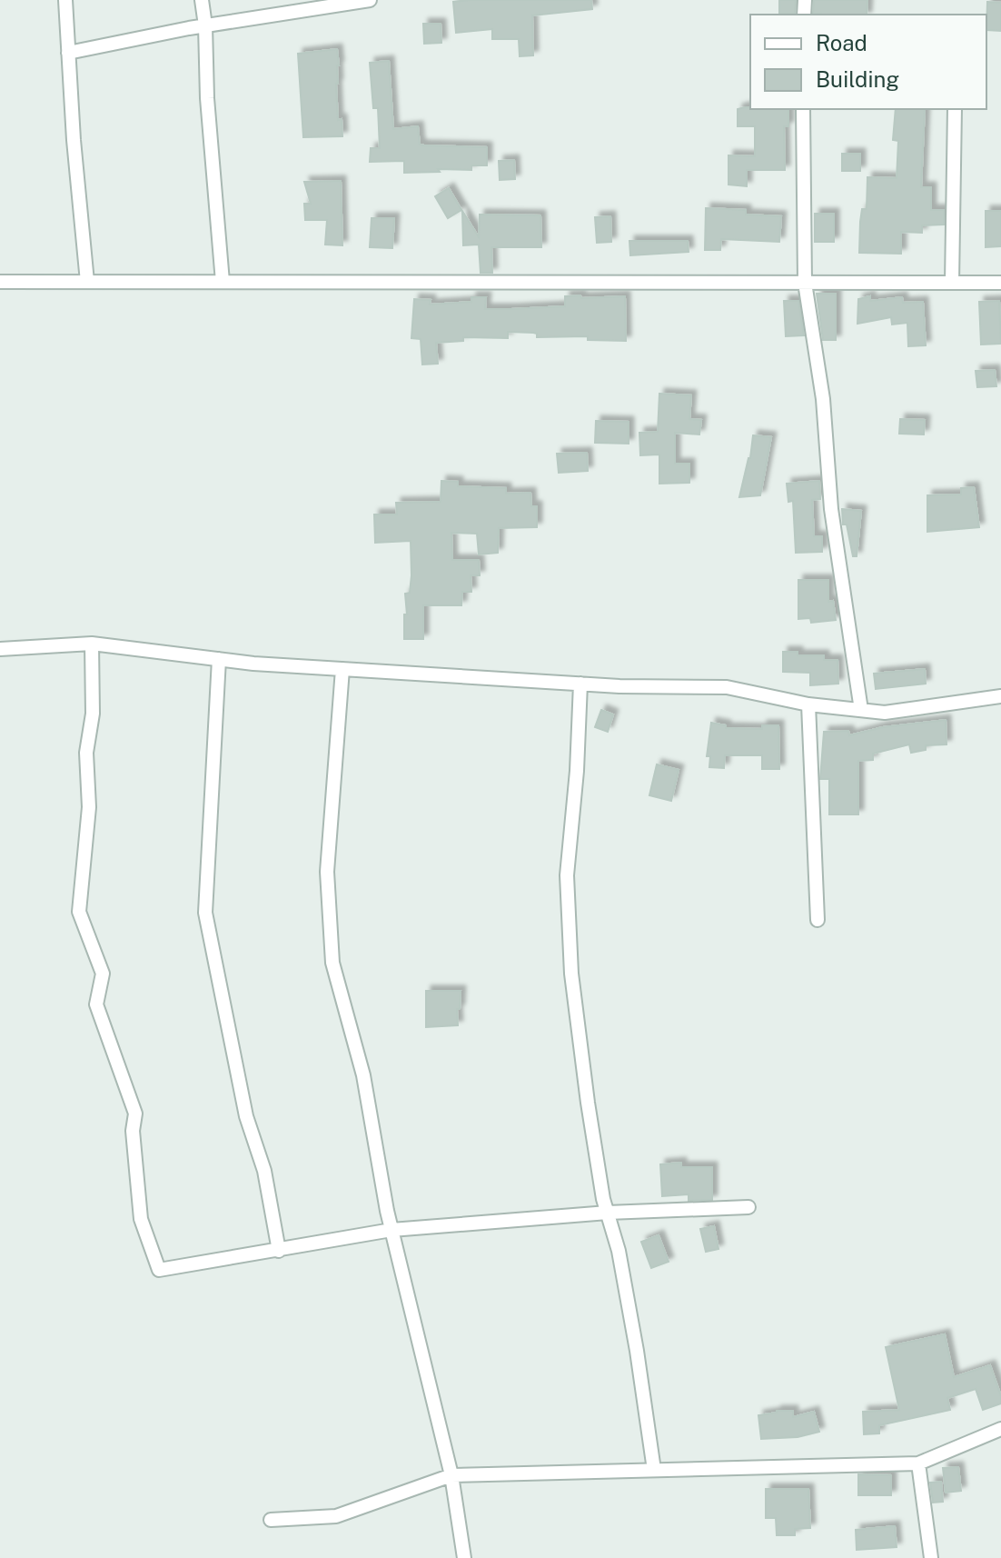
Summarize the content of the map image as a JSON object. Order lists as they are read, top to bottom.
{
  "legend": ["Road", "Building"]
}
